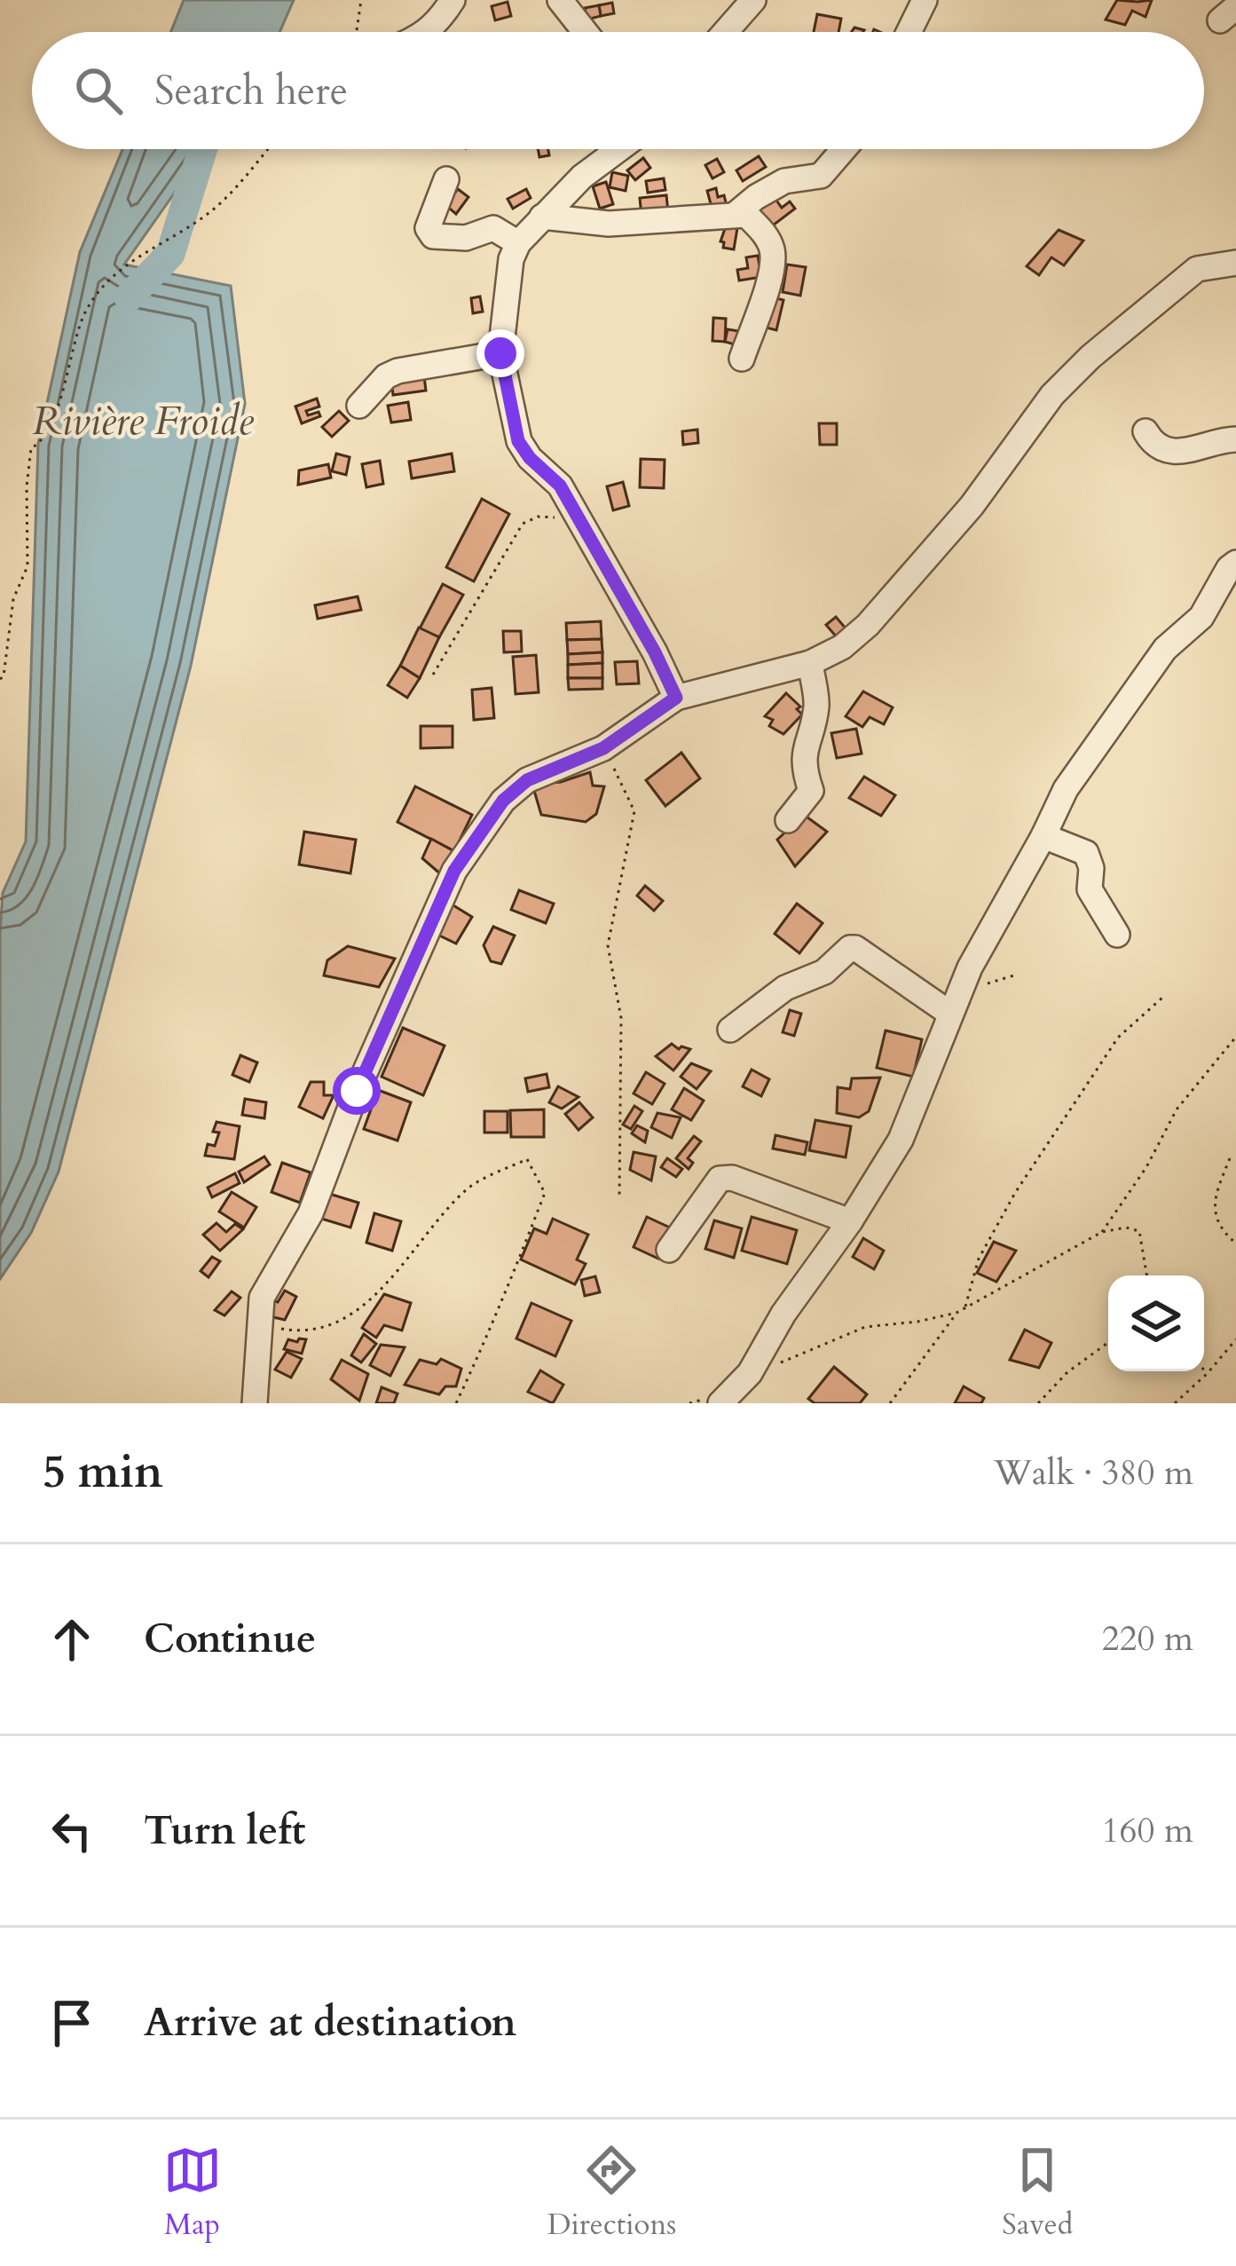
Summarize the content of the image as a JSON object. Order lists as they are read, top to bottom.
{
  "water": ["Rivière Froide"],
  "page": {
    "search": "Search here",
    "heading": ["5 min", "Walk · 380 m"],
    "list": [
      ["Continue", "220 m"],
      ["Turn left", "160 m"],
      "Arrive at destination"
    ],
    "nav": ["Map", "Directions", "Saved"]
  }
}
